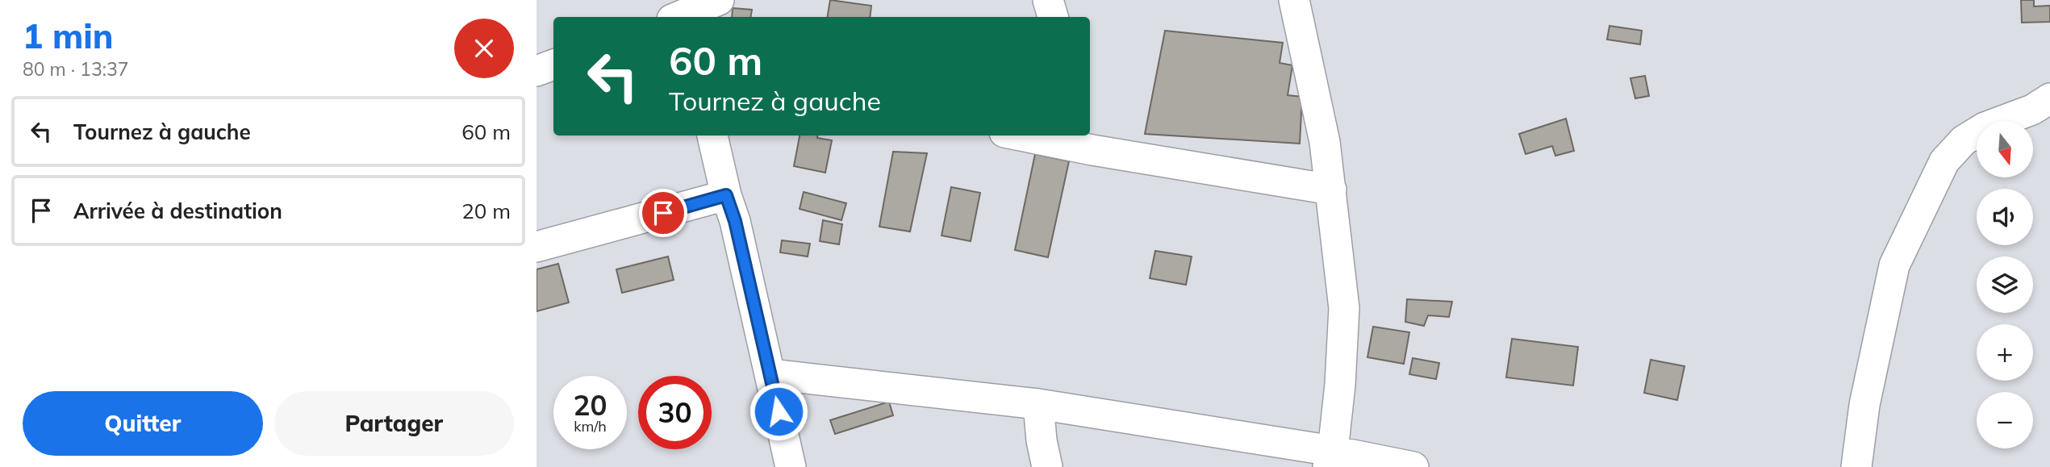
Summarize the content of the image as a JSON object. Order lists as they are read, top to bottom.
{
  "north": "bottom",
  "page": {
    "heading": ["1 min", "80 m · 13:37"],
    "turn": ["60 m", "Tournez à gauche"],
    "list": [
      {
        "name": "Tournez à gauche",
        "value": "60 m"
      },
      {
        "name": "Arrivée à destination",
        "value": "20 m"
      }
    ],
    "map_buttons": ["+", "−"],
    "speed": "20 km/h",
    "limit": "30",
    "buttons": ["Quitter", "Partager"]
  }
}
